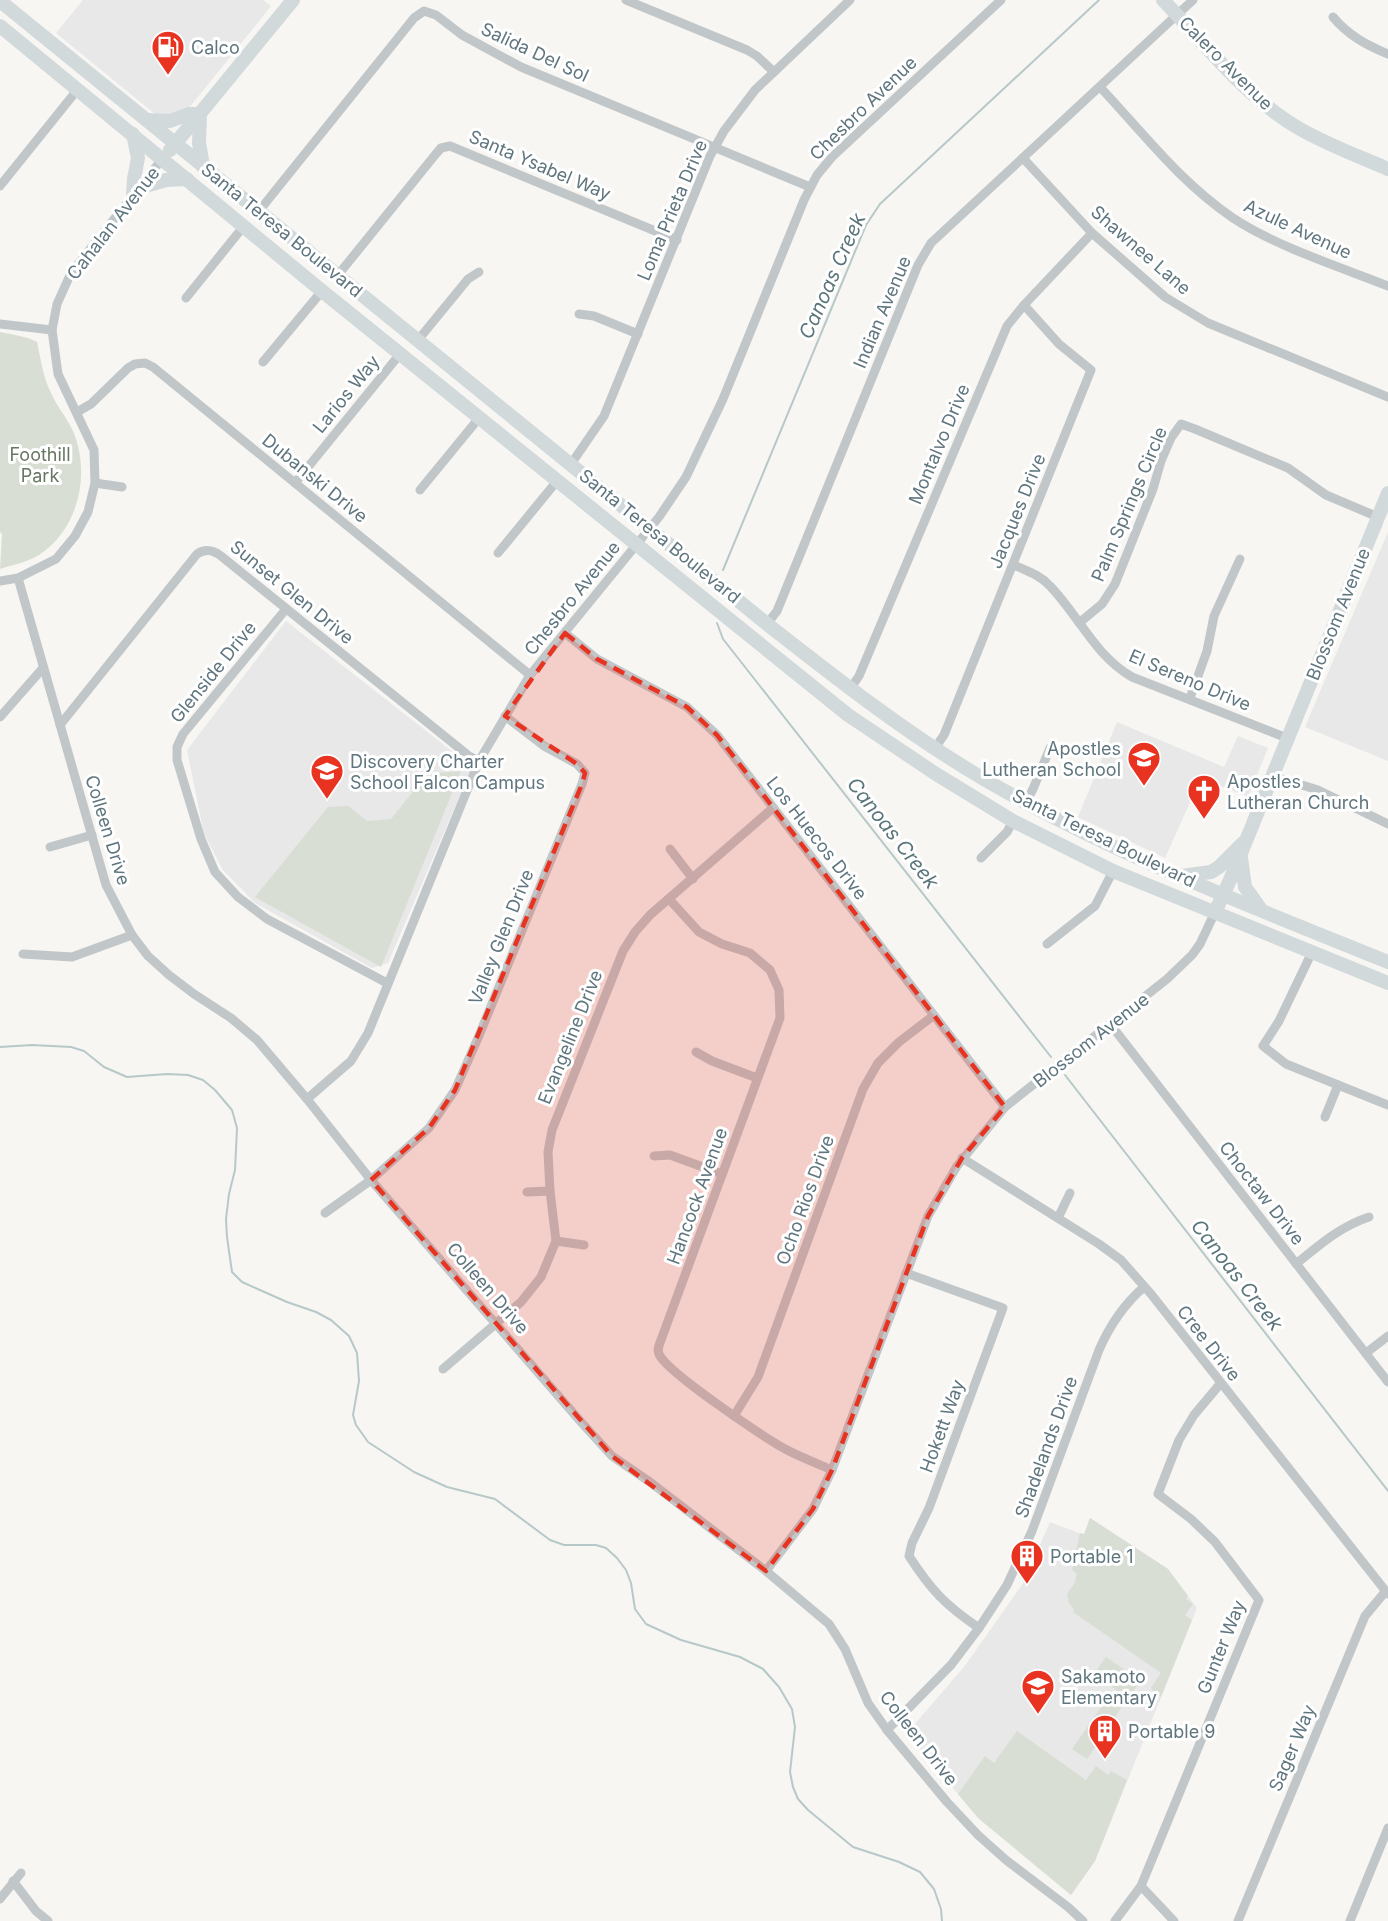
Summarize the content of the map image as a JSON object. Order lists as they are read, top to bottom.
{
  "streets": {
    "main road": [
      "Calero Avenue",
      "Cahalan Avenue",
      "Santa Teresa Boulevard",
      "Blossom Avenue"
    ],
    "street": [
      "Salida Del Sol",
      "Chesbro Avenue",
      "Santa Ysabel Way",
      "Loma Prieta Drive",
      "Azule Avenue",
      "Shawnee Lane",
      "Indian Avenue",
      "Larios Way",
      "Montalvo Drive",
      "Dubanski Drive",
      "Palm Springs Circle",
      "Jacques Drive",
      "Sunset Glen Drive",
      "Glenside Drive",
      "El Sereno Drive",
      "Colleen Drive",
      "Los Huecos Drive",
      "Valley Glen Drive",
      "Evangeline Drive",
      "Choctaw Drive",
      "Hancock Avenue",
      "Ocho Rios Drive",
      "Cree Drive",
      "Hokett Way",
      "Shadelands Drive",
      "Gunter Way",
      "Sager Way"
    ]
  },
  "crossings": [
    ["Salida Del Sol", "Chesbro Avenue"],
    ["Salida Del Sol", "Loma Prieta Drive"],
    ["Salida Del Sol", "Santa Teresa Boulevard"],
    ["Calero Avenue", "Indian Avenue"],
    ["Chesbro Avenue", "Santa Teresa Boulevard"],
    ["Chesbro Avenue", "Dubanski Drive"],
    ["Chesbro Avenue", "Sunset Glen Drive"],
    ["Chesbro Avenue", "Glenside Drive"],
    ["Chesbro Avenue", "Colleen Drive"],
    ["Chesbro Avenue", "Los Huecos Drive"],
    ["Chesbro Avenue", "Valley Glen Drive"],
    ["Santa Ysabel Way", "Loma Prieta Drive"],
    ["Santa Ysabel Way", "Santa Teresa Boulevard"],
    ["Loma Prieta Drive", "Santa Teresa Boulevard"],
    ["Cahalan Avenue", "Santa Teresa Boulevard"],
    ["Cahalan Avenue", "Dubanski Drive"],
    ["Cahalan Avenue", "Colleen Drive"],
    ["Azule Avenue", "Indian Avenue"],
    ["Santa Teresa Boulevard", "Indian Avenue"],
    ["Santa Teresa Boulevard", "Larios Way"],
    ["Santa Teresa Boulevard", "Montalvo Drive"],
    ["Santa Teresa Boulevard", "Jacques Drive"],
    ["Santa Teresa Boulevard", "Blossom Avenue"],
    ["Shawnee Lane", "Indian Avenue"],
    ["Shawnee Lane", "Montalvo Drive"],
    ["Larios Way", "Dubanski Drive"],
    ["Montalvo Drive", "Jacques Drive"],
    ["Palm Springs Circle", "Blossom Avenue"],
    ["Palm Springs Circle", "El Sereno Drive"],
    ["Jacques Drive", "El Sereno Drive"],
    ["Sunset Glen Drive", "Glenside Drive"],
    ["Sunset Glen Drive", "Colleen Drive"],
    ["Blossom Avenue", "El Sereno Drive"],
    ["Blossom Avenue", "Colleen Drive"],
    ["Blossom Avenue", "Los Huecos Drive"],
    ["Blossom Avenue", "Choctaw Drive"],
    ["Blossom Avenue", "Hancock Avenue"],
    ["Blossom Avenue", "Cree Drive"],
    ["Blossom Avenue", "Hokett Way"],
    ["Colleen Drive", "Valley Glen Drive"],
    ["Colleen Drive", "Evangeline Drive"],
    ["Colleen Drive", "Shadelands Drive"],
    ["Los Huecos Drive", "Evangeline Drive"],
    ["Los Huecos Drive", "Ocho Rios Drive"],
    ["Evangeline Drive", "Hancock Avenue"],
    ["Hancock Avenue", "Ocho Rios Drive"],
    ["Cree Drive", "Shadelands Drive"],
    ["Cree Drive", "Gunter Way"],
    ["Cree Drive", "Sager Way"],
    ["Hokett Way", "Shadelands Drive"]
  ],
  "water": ["Canoas Creek"],
  "parks": ["Foothill Park"],
  "places": {
    "fuel station": ["Calco"],
    "school or university": ["Apostles Lutheran School", "Discovery Charter School Falcon Campus", "Sakamoto Elementary"],
    "church": ["Apostles Lutheran Church"],
    "building": ["Portable 1", "Portable 9"]
  }
}
